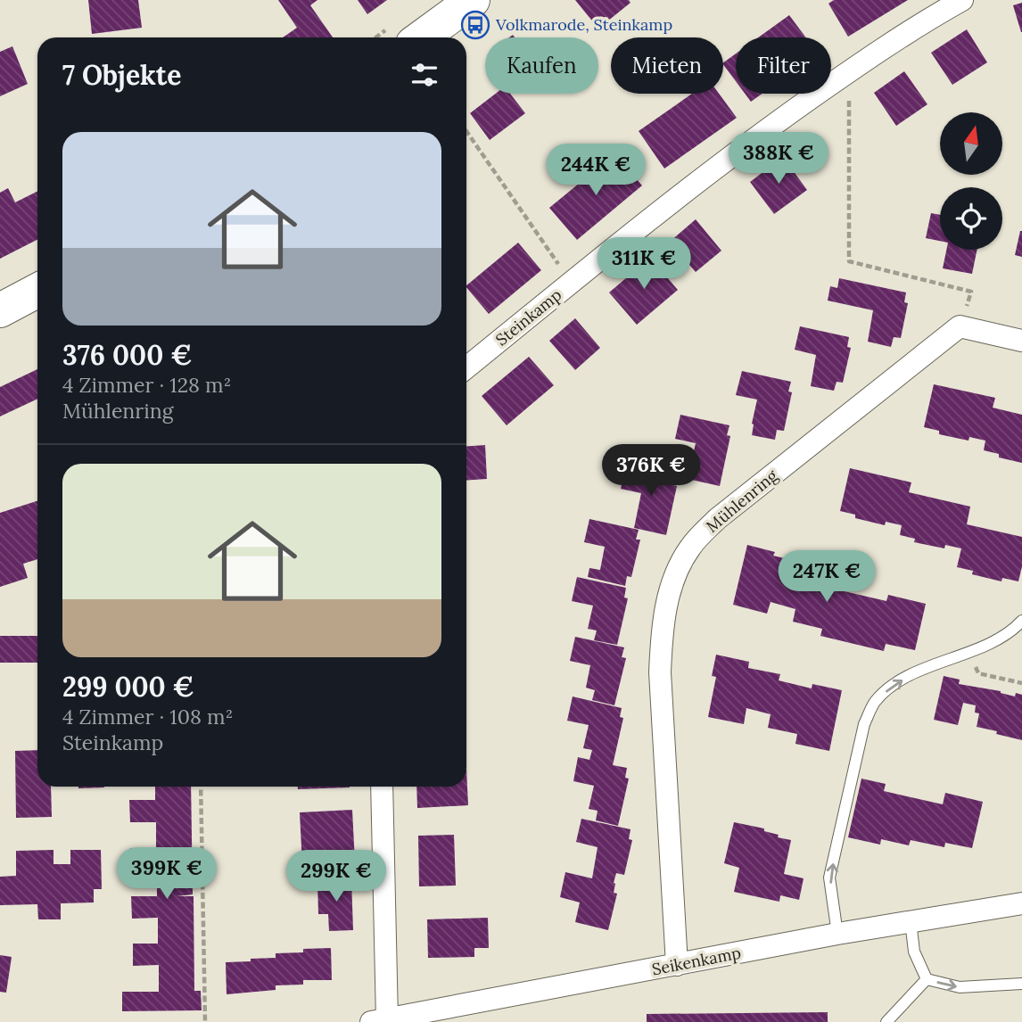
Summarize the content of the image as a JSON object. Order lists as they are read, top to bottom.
{
  "streets": {
    "street": ["Steinkamp", "Mühlenring", "Seikenkamp"]
  },
  "crossings": [
    ["Mühlenring", "Seikenkamp"]
  ],
  "places": {
    "bus stop": ["Volkmarode, Steinkamp"]
  },
  "north": "top",
  "page": {
    "chip": ["Kaufen", "Mieten", "Filter"],
    "heading": "7 Objekte",
    "list": [
      {
        "name": "376 000 €",
        "note": "4 Zimmer · 128 m² · Mühlenring"
      },
      {
        "name": "299 000 €",
        "note": "4 Zimmer · 108 m² · Steinkamp"
      }
    ],
    "price": [
      "388K €",
      "244K €",
      "311K €",
      "376K €",
      "247K €",
      "399K €",
      "299K €"
    ]
  }
}
